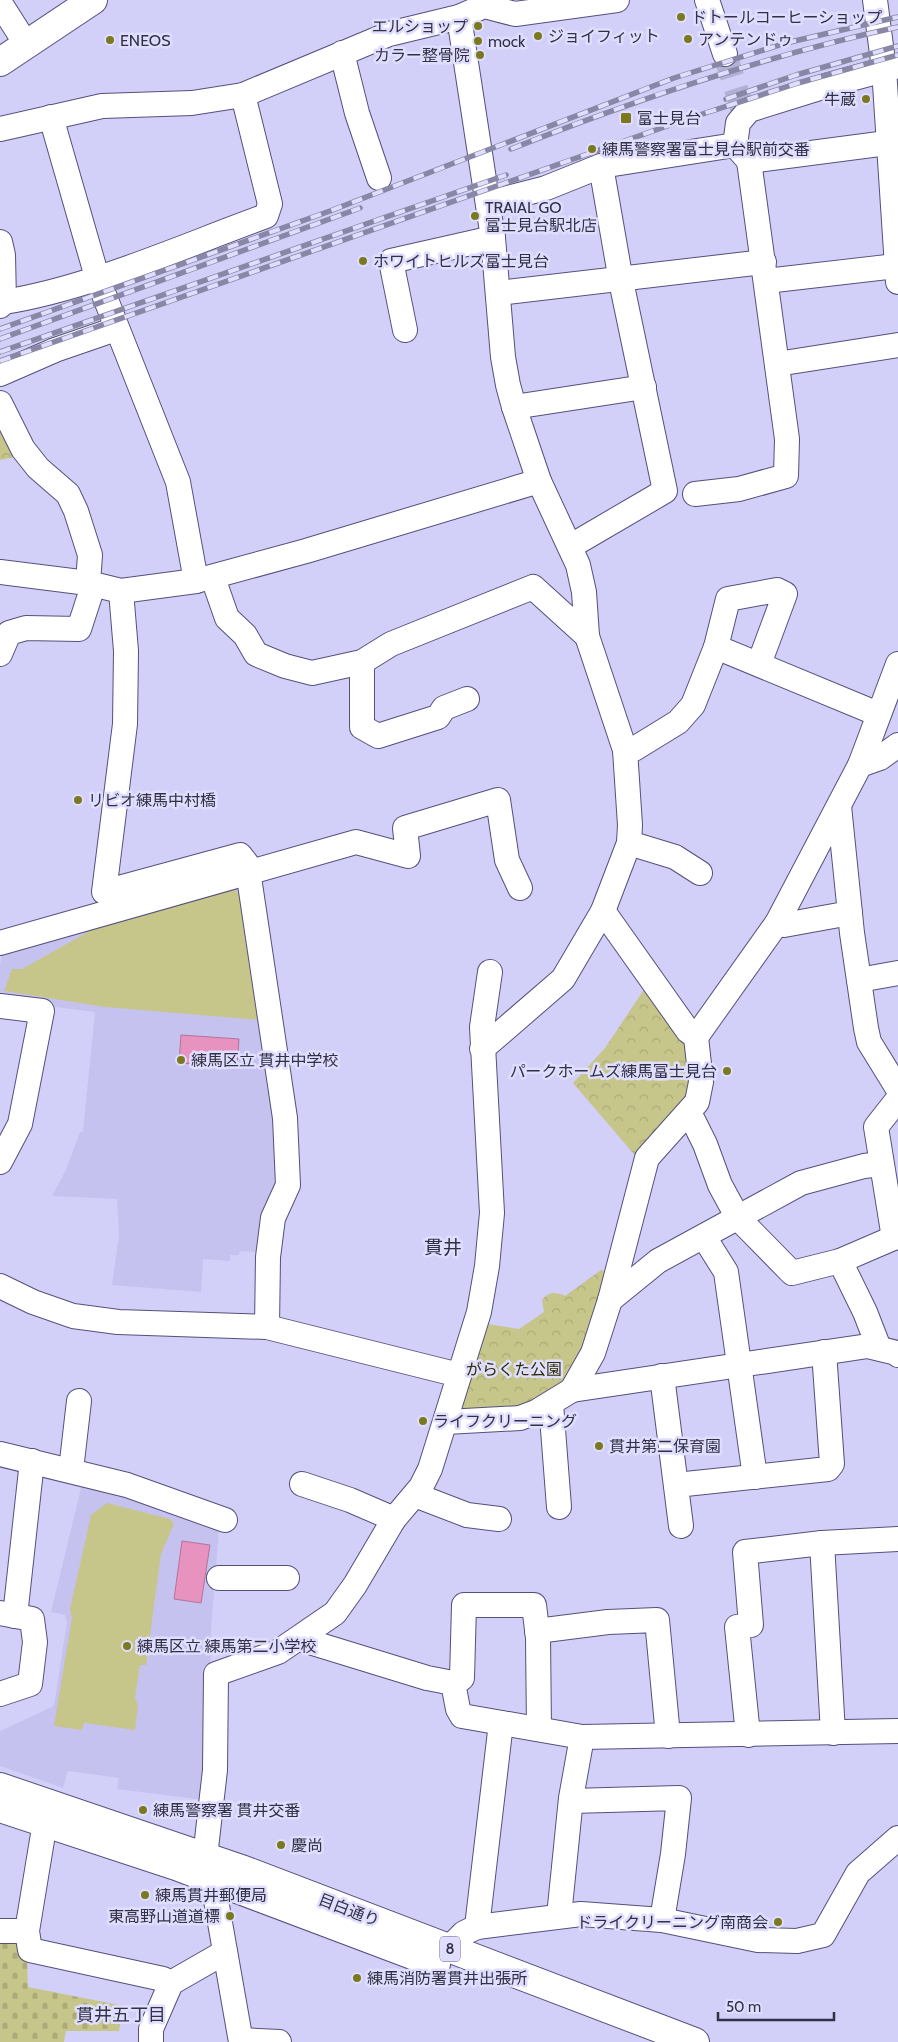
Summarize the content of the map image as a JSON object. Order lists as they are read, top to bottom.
{
  "streets": {
    "main road": ["目白通り", "8"]
  },
  "districts": ["貫井", "貫井五丁目"],
  "parks": ["がらくた公園"],
  "places": {
    "other": [
      "ドトールコーヒーショップ",
      "エルショップ",
      "ジョイフィット",
      "アンテンドゥ",
      "ENEOS",
      "mock",
      "カラー整骨院",
      "牛蔵",
      "練馬警察署富士見台駅前交番",
      "TRAIAL GO 富士見台駅北店",
      "ホワイトヒルズ富士見台",
      "リビオ練馬中村橋",
      "練馬区立 貫井中学校",
      "パークホームズ練馬富士見台",
      "ライフクリーニング",
      "貫井第二保育園",
      "練馬区立 練馬第二小学校",
      "練馬警察署 貫井交番",
      "慶尚",
      "練馬貫井郵便局",
      "東高野山道道標",
      "ドライクリーニング南商会",
      "練馬消防署貫井出張所"
    ],
    "transit": ["富士見台"]
  },
  "scale_bar": "50 m"
}
